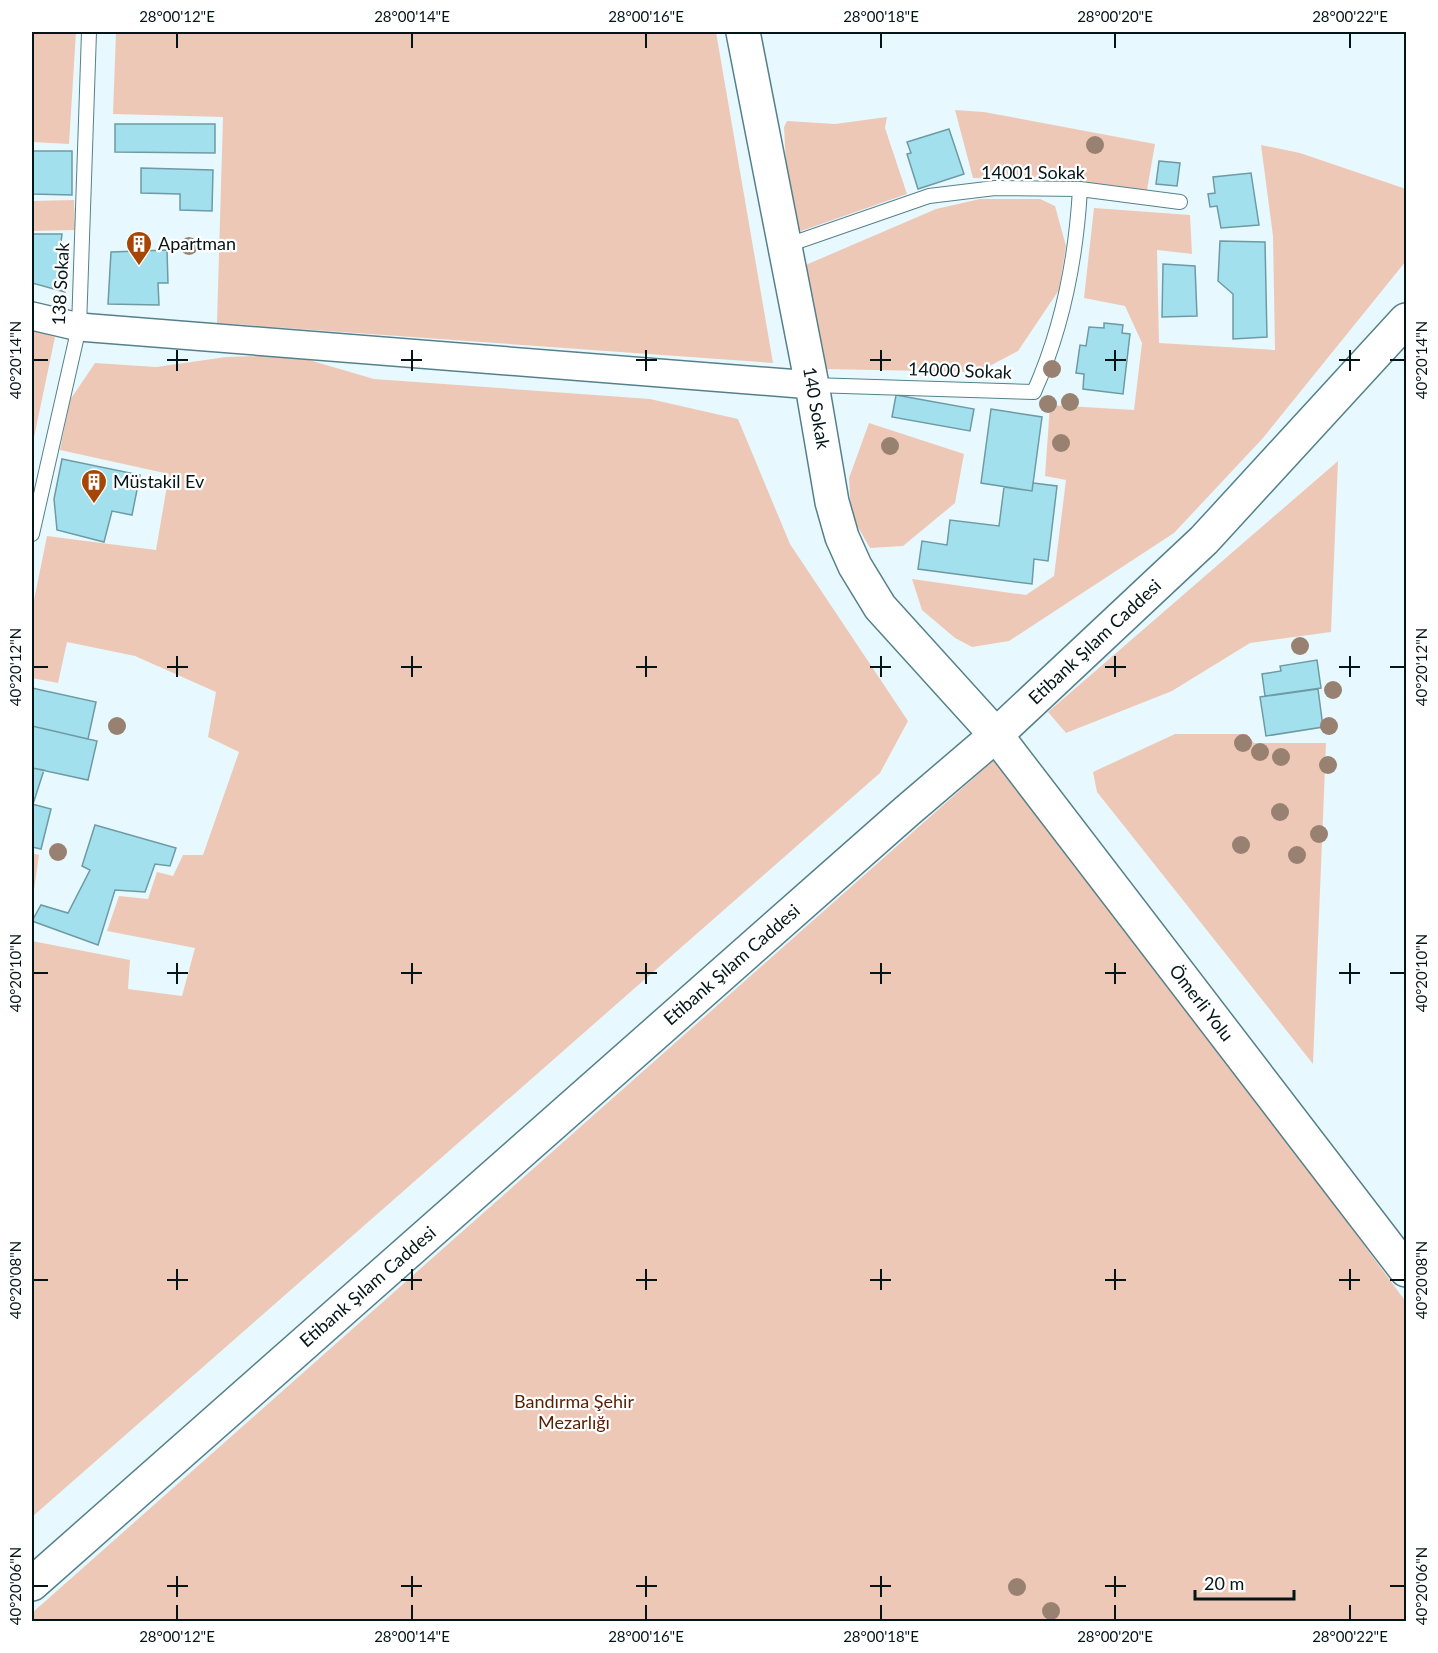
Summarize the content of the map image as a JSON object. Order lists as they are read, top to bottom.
{
  "streets": {
    "main road": ["140 Sokak", "Etibank Şılam Caddesi", "Ömerli Yolu"],
    "lane": ["14001 Sokak", "138 Sokak", "14000 Sokak"]
  },
  "crossings": [
    ["14001 Sokak", "14000 Sokak"],
    ["14001 Sokak", "140 Sokak"],
    ["14000 Sokak", "140 Sokak"],
    ["140 Sokak", "Etibank Şılam Caddesi"],
    ["140 Sokak", "Ömerli Yolu"],
    ["Etibank Şılam Caddesi", "Ömerli Yolu"]
  ],
  "parks": ["Bandırma Şehir Mezarlığı"],
  "places": {
    "building": ["Apartman", "Müstakil Ev"]
  },
  "scale_bar": "20 m",
  "coordinates": [
    "28°00'12\"E",
    "28°00'14\"E",
    "28°00'16\"E",
    "28°00'18\"E",
    "28°00'20\"E",
    "28°00'22\"E",
    "40°20'14\"N",
    "40°20'12\"N",
    "40°20'10\"N",
    "40°20'08\"N",
    "40°20'06\"N"
  ]
}
